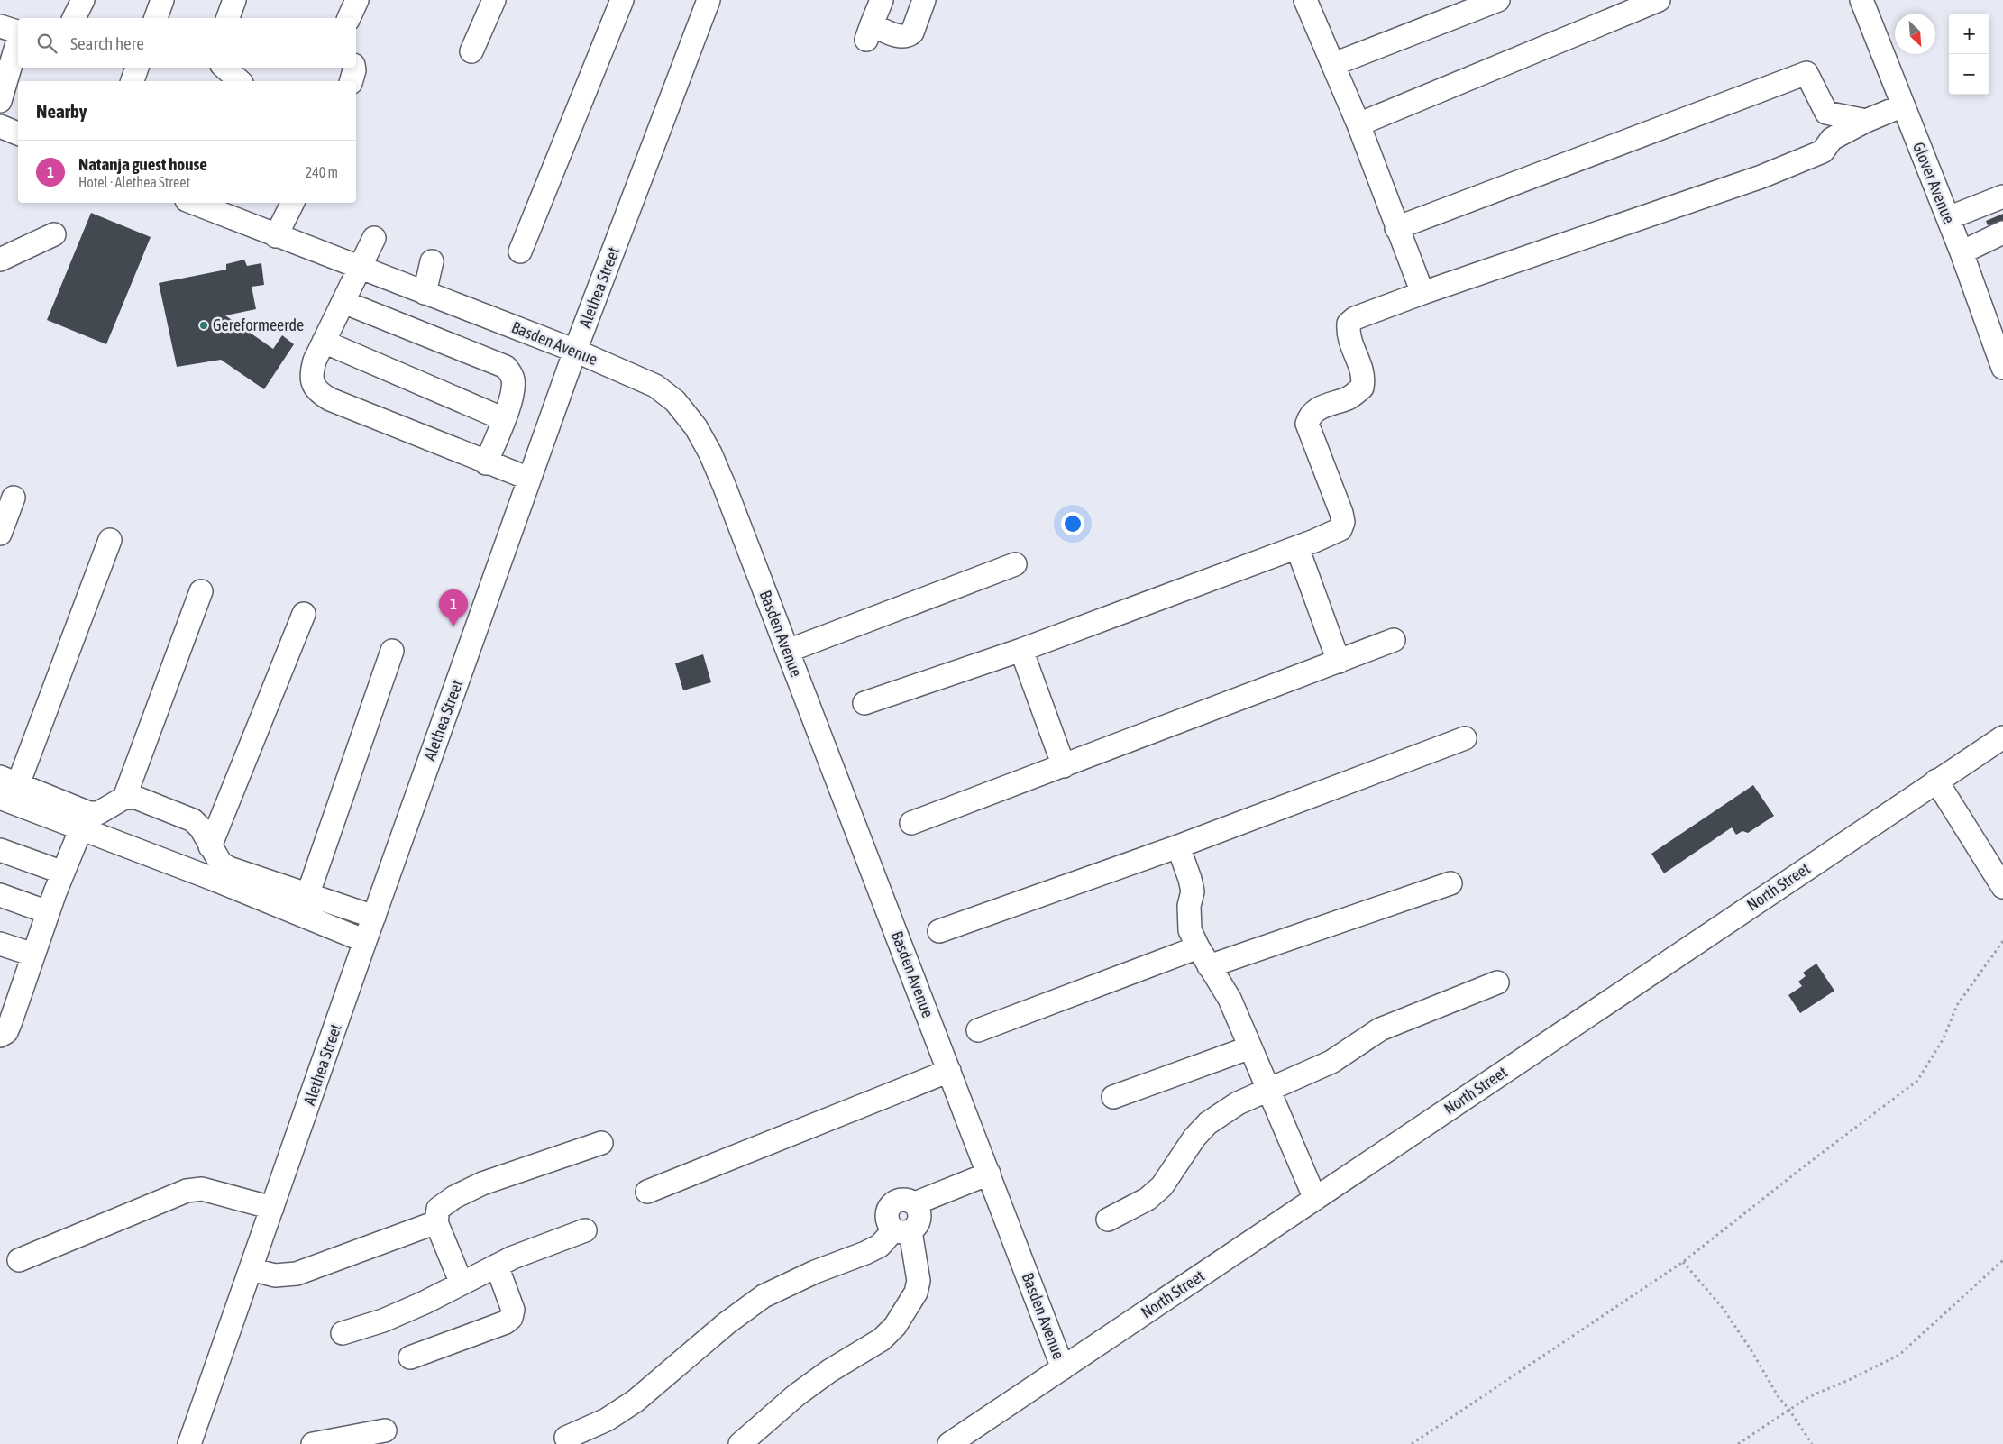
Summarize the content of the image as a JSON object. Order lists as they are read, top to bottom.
{
  "streets": {
    "street": [
      "Glover Avenue",
      "Alethea Street",
      "Basden Avenue",
      "North Street"
    ]
  },
  "crossings": [
    ["Alethea Street", "Basden Avenue"],
    ["Basden Avenue", "North Street"]
  ],
  "places": ["Gereformeerde"],
  "north": "bottom right",
  "page": {
    "map_buttons": ["+", "−"],
    "search": "Search here",
    "heading": "Nearby",
    "list": [
      {
        "mark": "1",
        "name": "Natanja guest house",
        "note": "Hotel · Alethea Street",
        "value": "240 m"
      }
    ],
    "pins": "1"
  }
}
